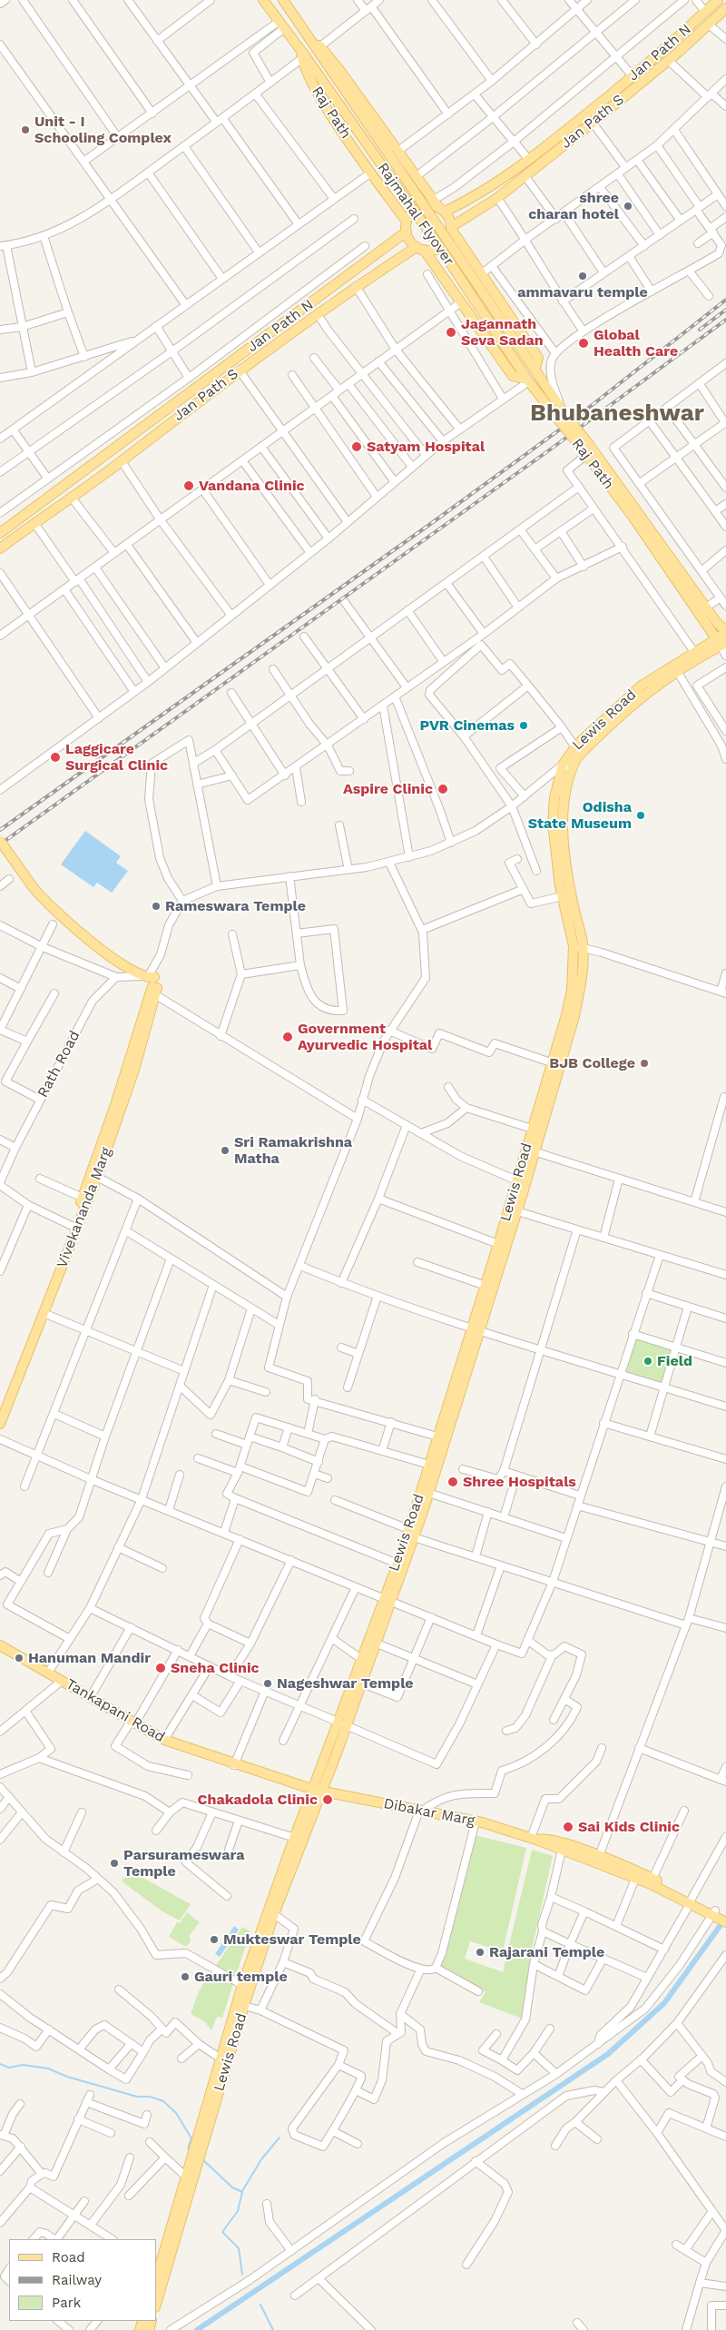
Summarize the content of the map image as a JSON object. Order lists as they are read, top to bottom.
{
  "streets": {
    "main road": [
      "Jan Path N",
      "Raj Path",
      "Jan Path S",
      "Rajmahal Flyover",
      "Lewis Road",
      "Vivekananda Marg",
      "Tankapani Road",
      "Dibakar Marg"
    ],
    "street": ["Rath Road"]
  },
  "crossings": [
    ["Jan Path N", "Raj Path"],
    ["Jan Path N", "Jan Path S"],
    ["Raj Path", "Jan Path S"],
    ["Raj Path", "Rajmahal Flyover"],
    ["Raj Path", "Lewis Road"],
    ["Lewis Road", "Tankapani Road"],
    ["Lewis Road", "Dibakar Marg"],
    ["Tankapani Road", "Dibakar Marg"]
  ],
  "districts": ["Bhubaneshwar"],
  "places": [
    "Unit - I Schooling Complex",
    "shree charan hotel",
    "ammavaru temple",
    "Jagannath Seva Sadan",
    "Global Health Care",
    "Satyam Hospital",
    "Vandana Clinic",
    "PVR Cinemas",
    "Laggicare Surgical Clinic",
    "Aspire Clinic",
    "Odisha State Museum",
    "Rameswara Temple",
    "Government Ayurvedic Hospital",
    "BJB College",
    "Sri Ramakrishna Matha",
    "Field",
    "Shree Hospitals",
    "Hanuman Mandir",
    "Sneha Clinic",
    "Nageshwar Temple",
    "Chakadola Clinic",
    "Sai Kids Clinic",
    "Parsurameswara Temple",
    "Mukteswar Temple",
    "Rajarani Temple",
    "Gauri temple"
  ],
  "legend": ["Road", "Railway", "Park"]
}
